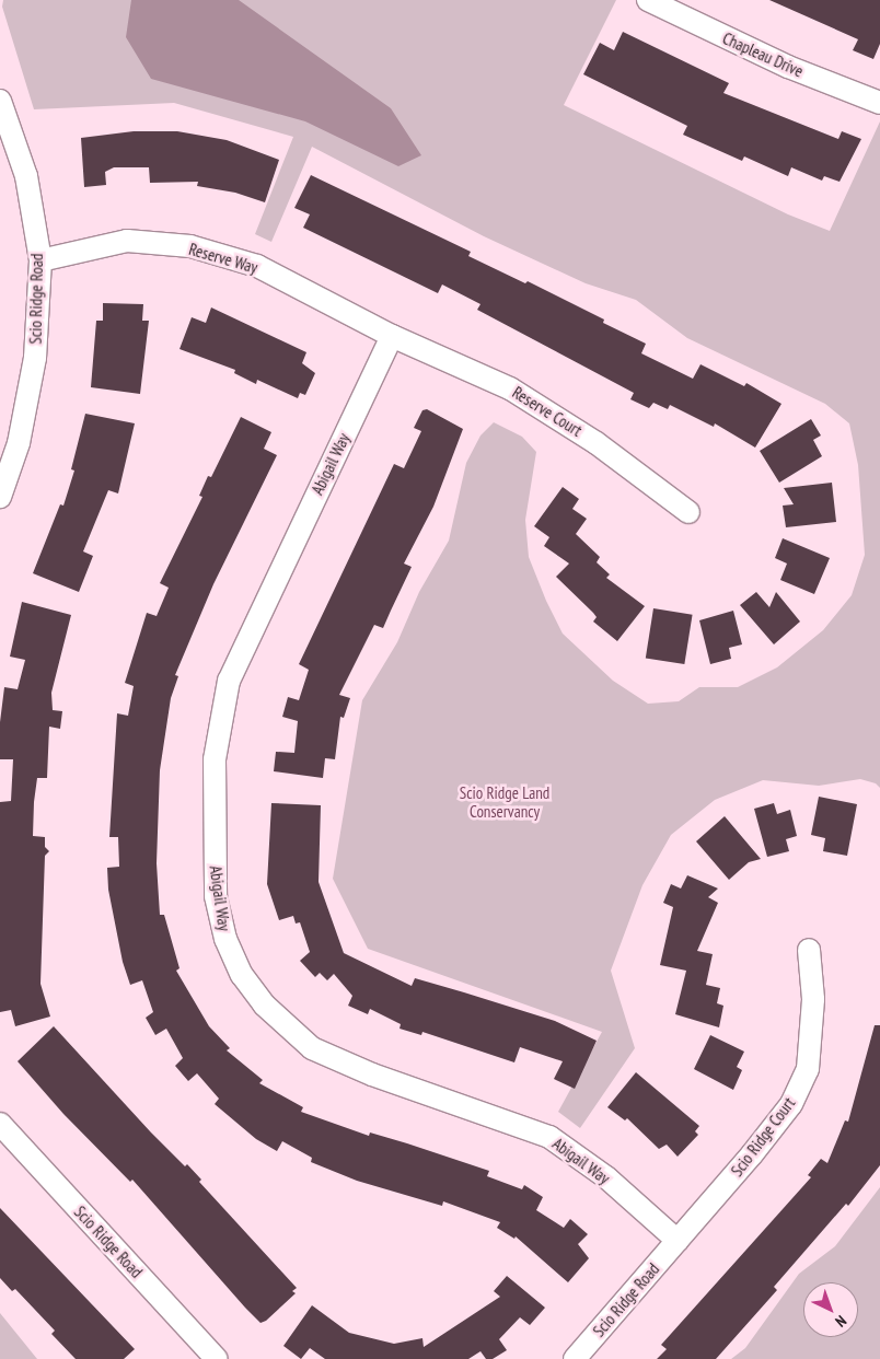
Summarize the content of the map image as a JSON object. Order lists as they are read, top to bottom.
{
  "streets": {
    "street": [
      "Chapleau Drive",
      "Reserve Way",
      "Scio Ridge Road",
      "Reserve Court",
      "Abigail Way",
      "Scio Ridge Court"
    ]
  },
  "crossings": [
    ["Reserve Way", "Scio Ridge Road"],
    ["Reserve Way", "Reserve Court"],
    ["Reserve Way", "Abigail Way"],
    ["Scio Ridge Road", "Abigail Way"],
    ["Scio Ridge Road", "Scio Ridge Court"],
    ["Reserve Court", "Abigail Way"],
    ["Abigail Way", "Scio Ridge Court"]
  ],
  "parks": ["Scio Ridge Land Conservancy"],
  "north": "bottom right"
}
